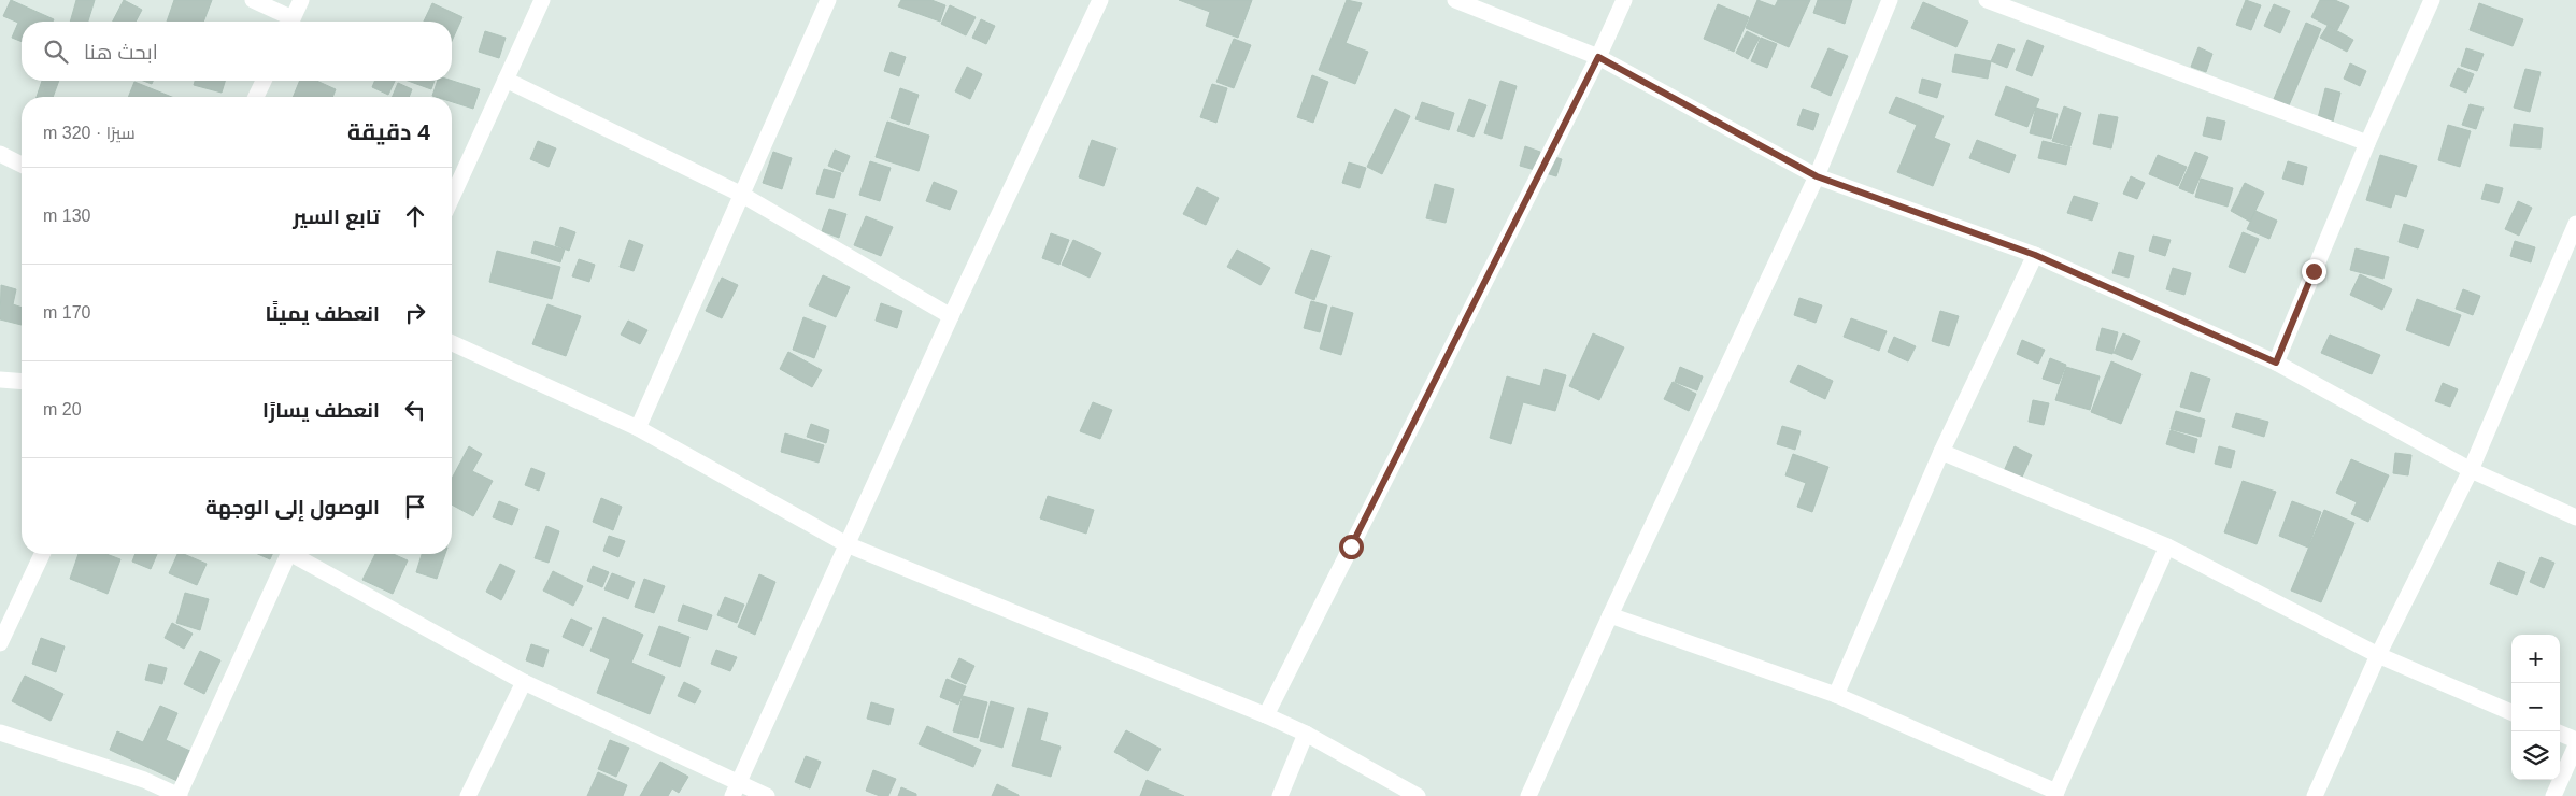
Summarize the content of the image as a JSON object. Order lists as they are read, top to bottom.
{
  "page": {
    "search": "ابحث هنا",
    "heading": ["4 دقيقة", "سيرًا · 320 m"],
    "list": [
      ["تابع السير", "130 m"],
      ["انعطف يمينًا", "170 m"],
      ["انعطف يسارًا", "20 m"],
      "الوصول إلى الوجهة"
    ],
    "map_buttons": ["+", "−"]
  }
}
